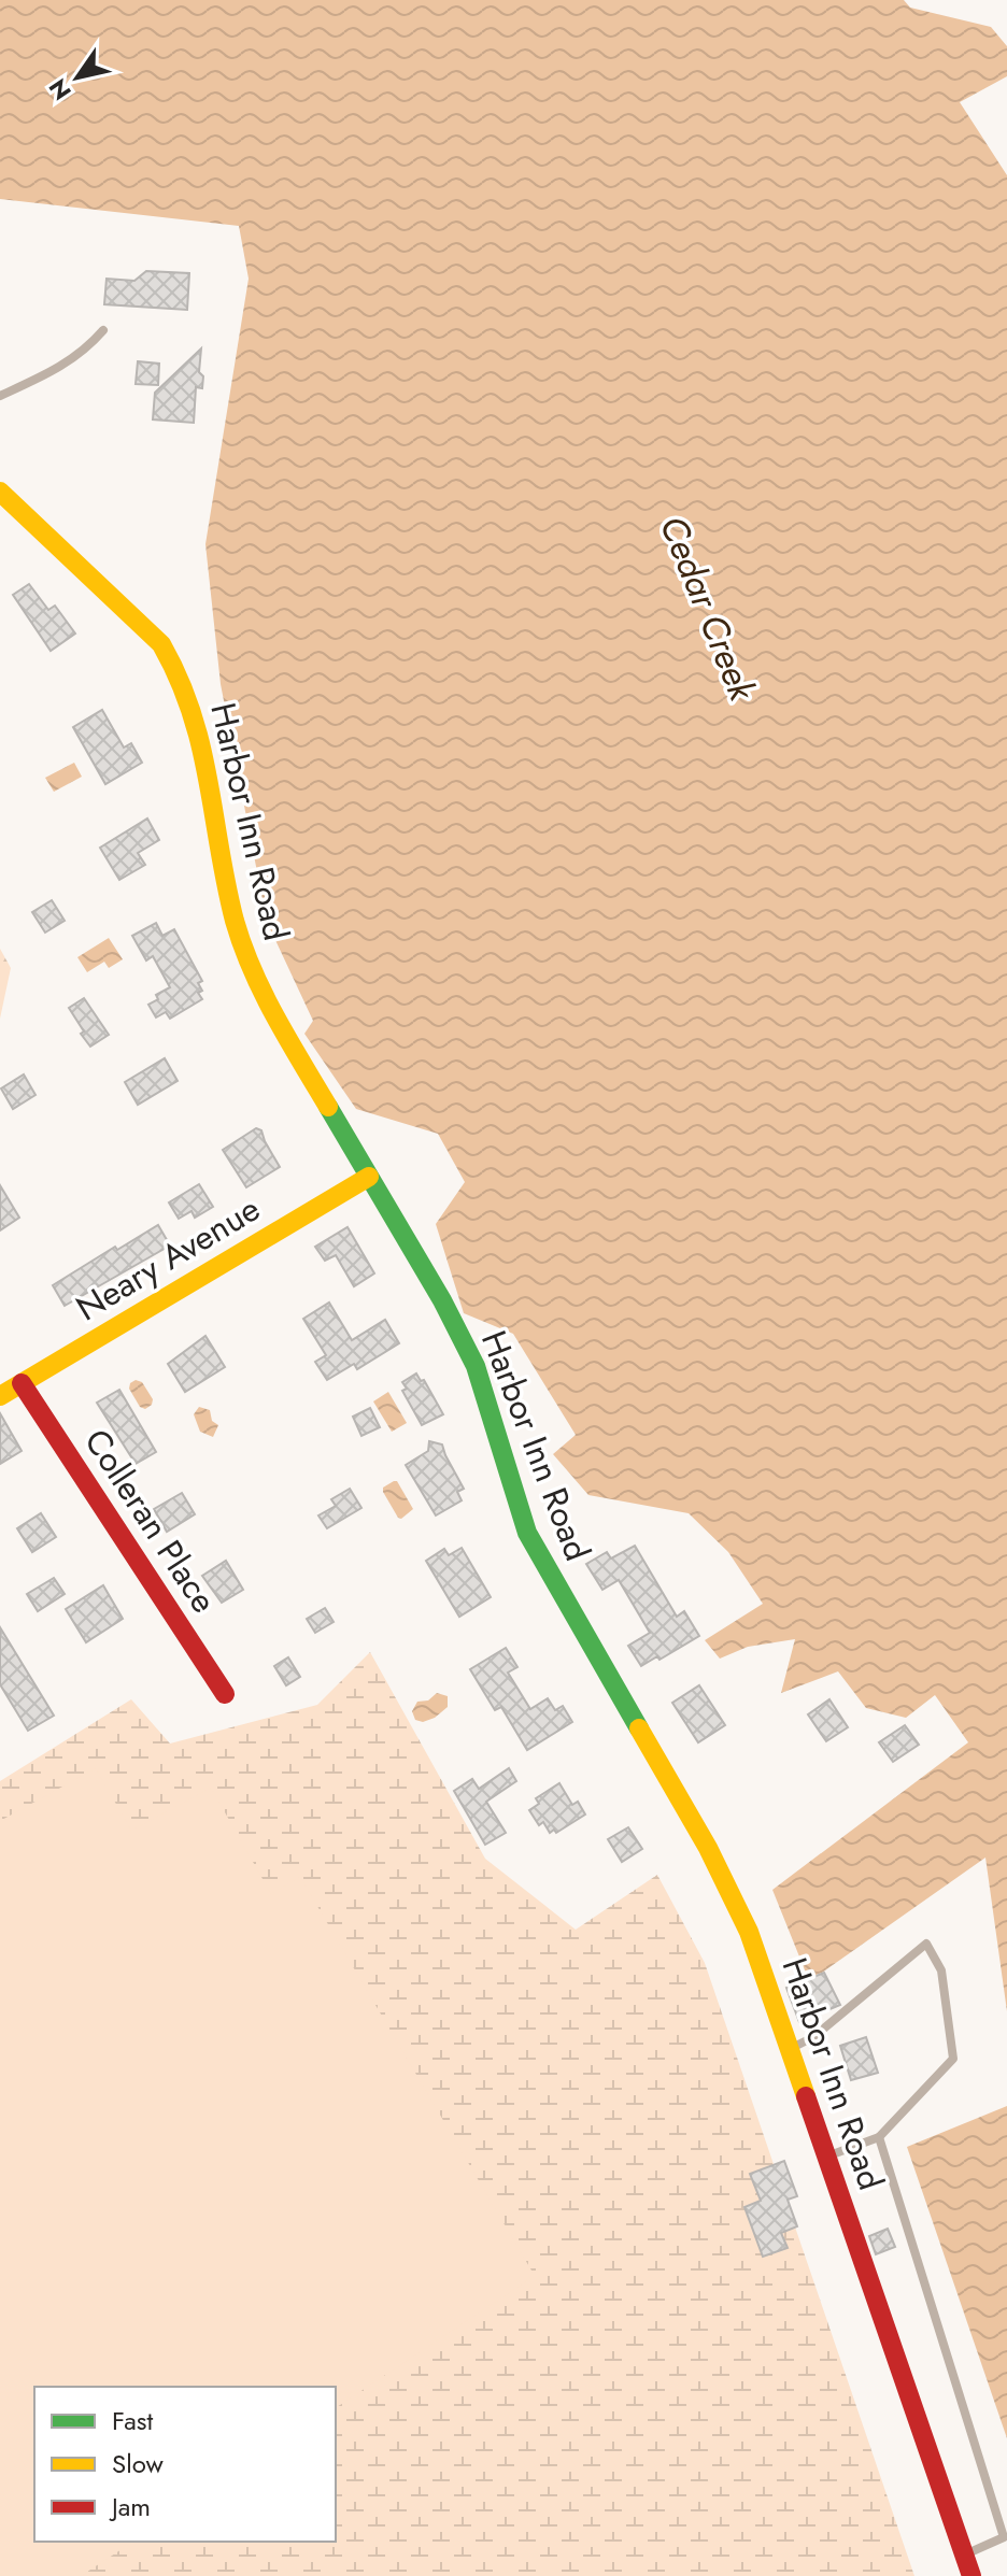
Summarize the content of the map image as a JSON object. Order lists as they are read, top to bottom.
{
  "streets": {
    "main road": ["Harbor Inn Road", "Neary Avenue", "Colleran Place"]
  },
  "crossings": [
    ["Harbor Inn Road", "Neary Avenue"],
    ["Neary Avenue", "Colleran Place"]
  ],
  "water": ["Cedar Creek"],
  "legend": ["Fast", "Slow", "Jam"],
  "north": "bottom left"
}
